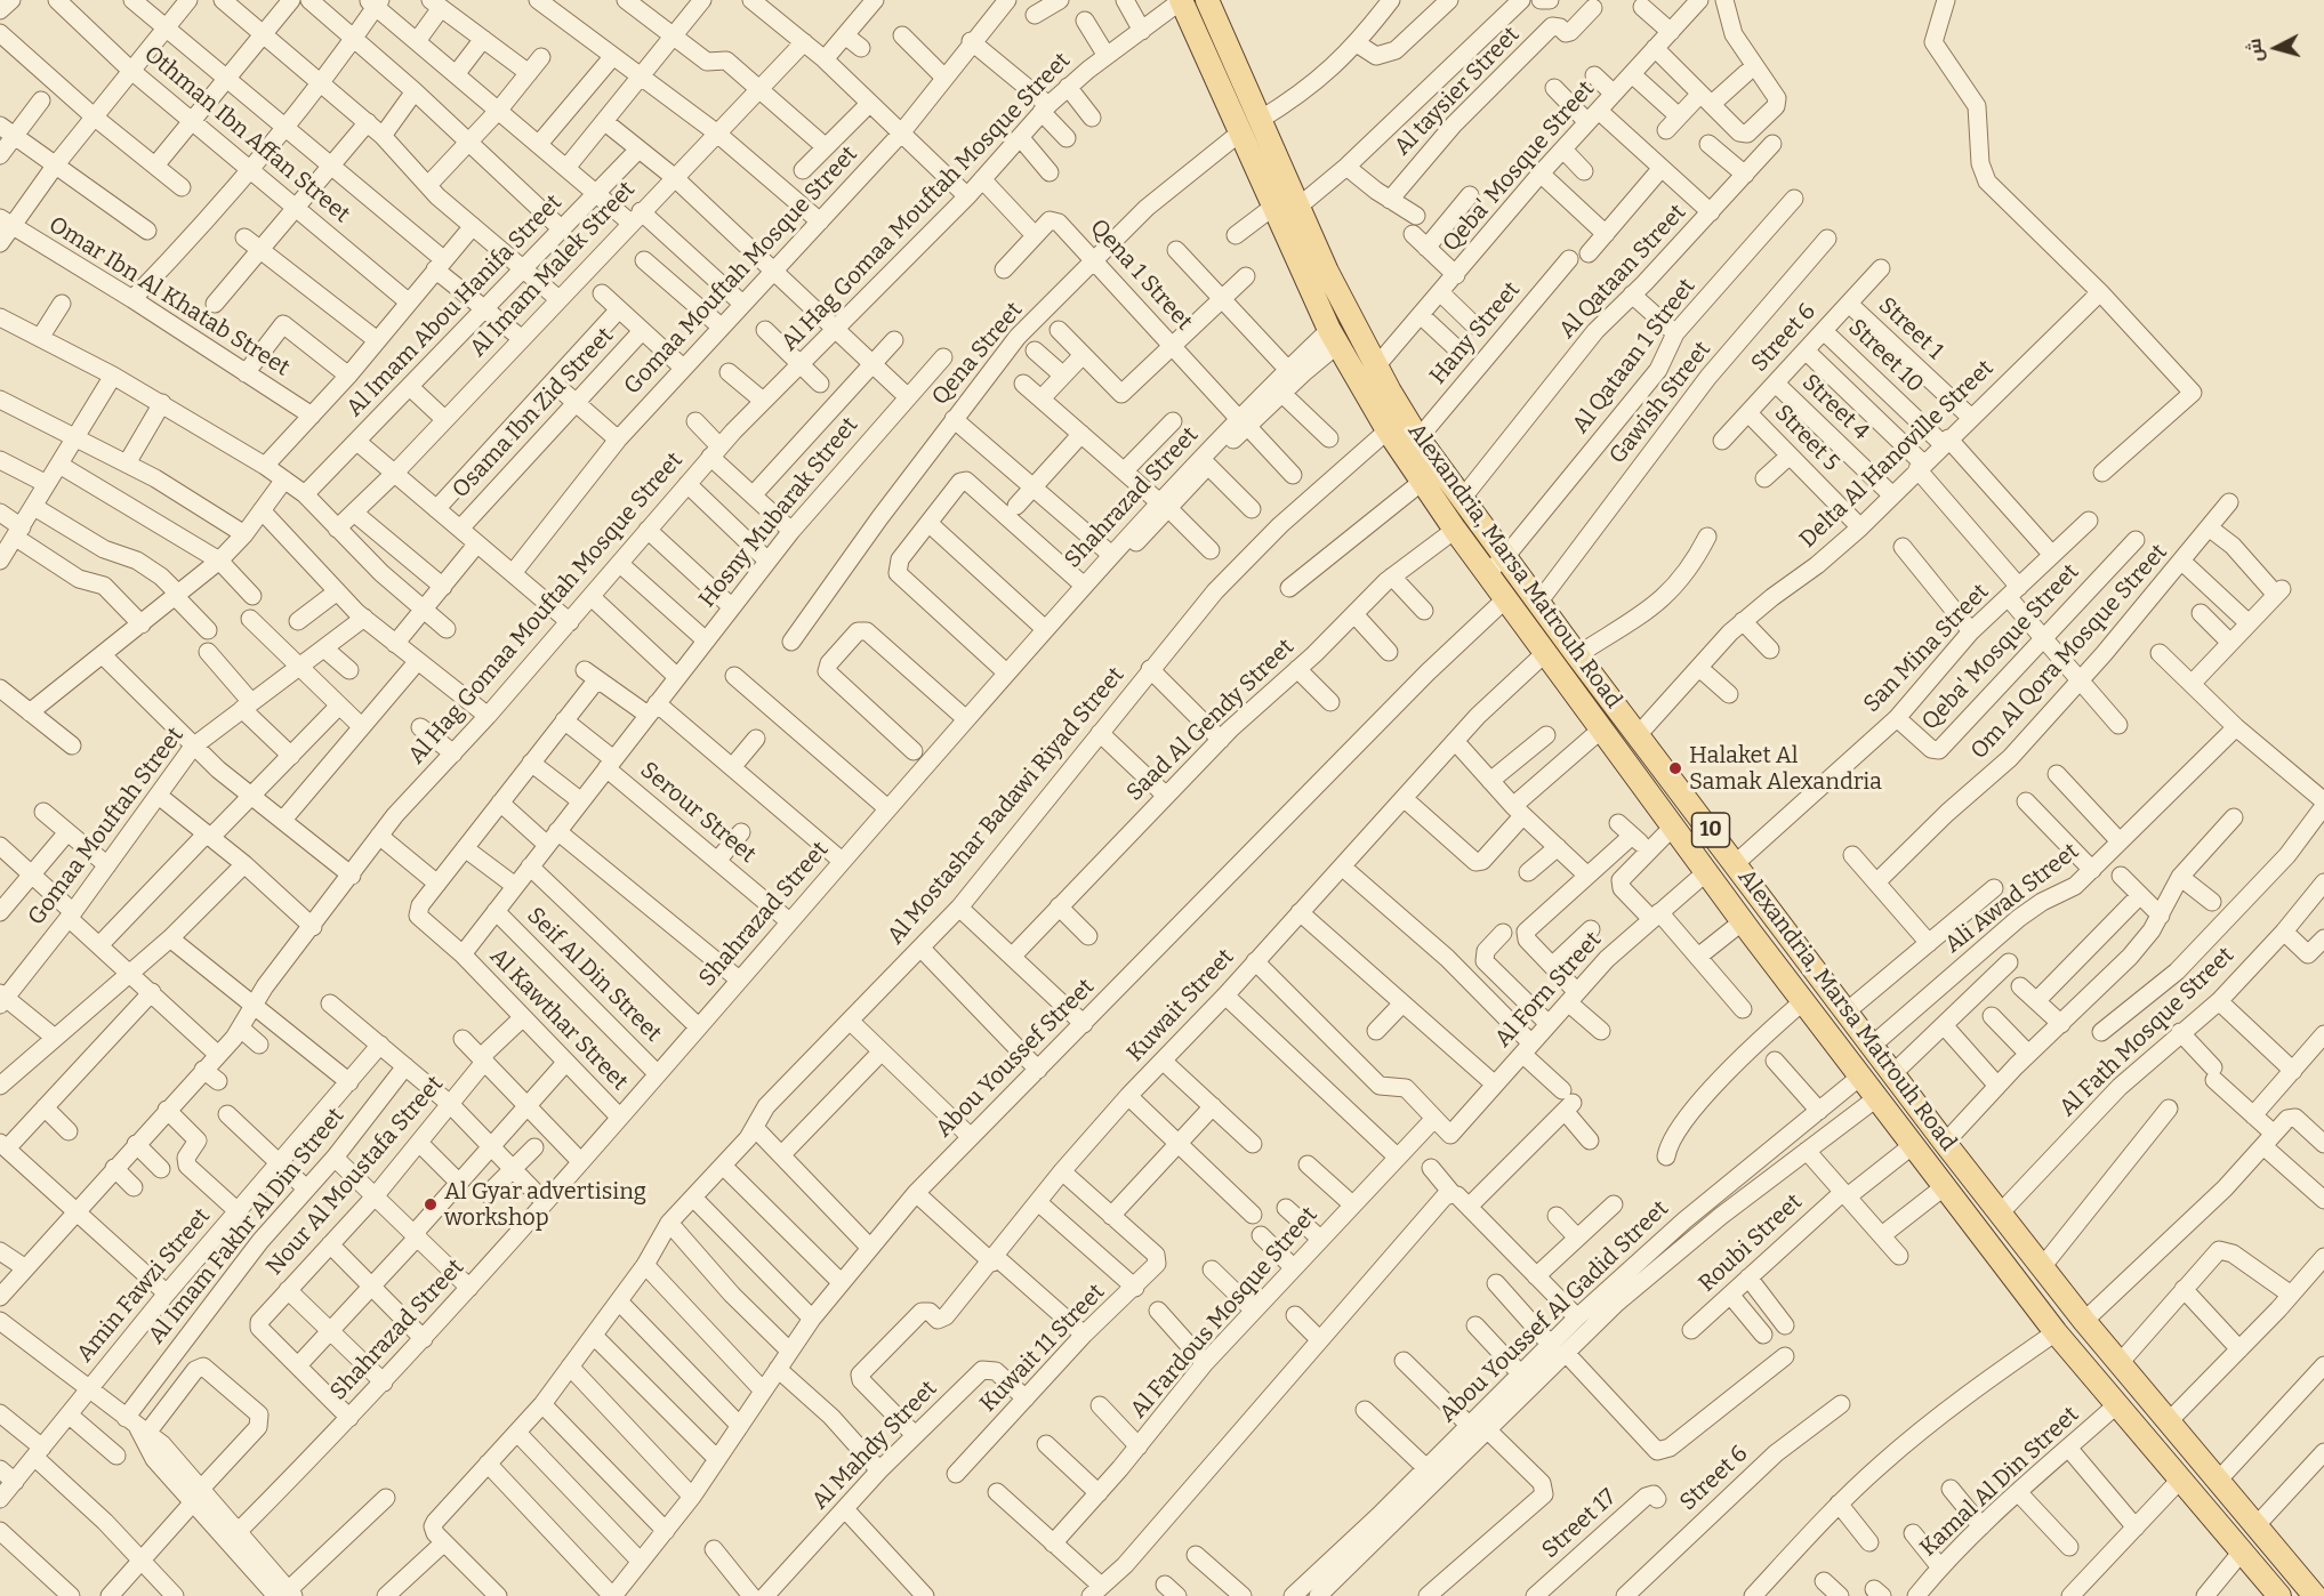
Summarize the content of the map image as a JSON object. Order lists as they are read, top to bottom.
{
  "streets": {
    "main road": ["Alexandria, Marsa Matrouh Road", "10"],
    "street": [
      "Al taysier Street",
      "Othman Ibn Affan Street",
      "Qeba' Mosque Street",
      "Al Hag Gomaa Mouftah Mosque Street",
      "Al Imam Malek Street",
      "Gomaa Mouftah Mosque Street",
      "Al Qataan Street",
      "Qena 1 Street",
      "Omar Ibn Al Khatab Street",
      "Al Imam Abou Hanifa Street",
      "Street 1",
      "Hany Street",
      "Street 6",
      "Qena Street",
      "Al Qataan 1 Street",
      "Street 10",
      "Gawish Street",
      "Street 4",
      "Osama Ibn Zid Street",
      "Street 5",
      "Delta Al Hanoville Street",
      "Shahrazad Street",
      "Hosny Mubarak Street",
      "San Mina Street",
      "Om Al Qora Mosque Street",
      "Saad Al Gendy Street",
      "Al Mostashar Badawi Riyad Street",
      "Serour Street",
      "Gomaa Mouftah Street",
      "Ali Awad Street",
      "Seif Al Din Street",
      "Al Forn Street",
      "Kuwait Street",
      "Al Kawthar Street",
      "Al Fath Mosque Street",
      "Abou Youssef Street",
      "Nour Al Moustafa Street",
      "Al Imam Fakhr Al Din Street",
      "Roubi Street",
      "Amin Fawzi Street",
      "Abou Youssef Al Gadid Street",
      "Al Fardous Mosque Street",
      "Kuwait 11 Street",
      "Al Mahdy Street",
      "Kamal Al Din Street",
      "Street 17"
    ]
  },
  "crossings": [
    ["Qeba' Mosque Street", "Alexandria, Marsa Matrouh Road"],
    ["Qeba' Mosque Street", "San Mina Street"],
    ["Al Hag Gomaa Mouftah Mosque Street", "Alexandria, Marsa Matrouh Road"],
    ["Al Hag Gomaa Mouftah Mosque Street", "Amin Fawzi Street"],
    ["Al Qataan Street", "Alexandria, Marsa Matrouh Road"],
    ["Qena 1 Street", "Qena Street"],
    ["Qena 1 Street", "Shahrazad Street"],
    ["Street 1", "Street 6"],
    ["Street 1", "Delta Al Hanoville Street"],
    ["Hany Street", "Alexandria, Marsa Matrouh Road"],
    ["Street 6", "Street 10"],
    ["Street 6", "Street 4"],
    ["Street 6", "Street 5"],
    ["Qena Street", "Alexandria, Marsa Matrouh Road"],
    ["Al Qataan 1 Street", "Alexandria, Marsa Matrouh Road"],
    ["Street 10", "Delta Al Hanoville Street"],
    ["Gawish Street", "Alexandria, Marsa Matrouh Road"],
    ["Street 4", "Delta Al Hanoville Street"],
    ["Street 5", "Delta Al Hanoville Street"],
    ["Delta Al Hanoville Street", "Alexandria, Marsa Matrouh Road"],
    ["Shahrazad Street", "Alexandria, Marsa Matrouh Road"],
    ["Shahrazad Street", "Serour Street"],
    ["Shahrazad Street", "Seif Al Din Street"],
    ["Shahrazad Street", "Al Kawthar Street"],
    ["Hosny Mubarak Street", "Serour Street"],
    ["Hosny Mubarak Street", "Seif Al Din Street"],
    ["Hosny Mubarak Street", "Al Kawthar Street"],
    ["Alexandria, Marsa Matrouh Road", "San Mina Street"],
    ["Alexandria, Marsa Matrouh Road", "Saad Al Gendy Street"],
    ["Alexandria, Marsa Matrouh Road", "Al Mostashar Badawi Riyad Street"],
    ["Alexandria, Marsa Matrouh Road", "Ali Awad Street"],
    ["Alexandria, Marsa Matrouh Road", "Al Forn Street"],
    ["Alexandria, Marsa Matrouh Road", "Kuwait Street"],
    ["Alexandria, Marsa Matrouh Road", "Al Fath Mosque Street"],
    ["Alexandria, Marsa Matrouh Road", "Abou Youssef Street"],
    ["Alexandria, Marsa Matrouh Road", "Roubi Street"],
    ["Alexandria, Marsa Matrouh Road", "Abou Youssef Al Gadid Street"],
    ["Alexandria, Marsa Matrouh Road", "Kamal Al Din Street"],
    ["Al Forn Street", "Al Fardous Mosque Street"],
    ["Kuwait Street", "Al Mahdy Street"],
    ["Al Kawthar Street", "Nour Al Moustafa Street"],
    ["Kuwait 11 Street", "Al Mahdy Street"]
  ],
  "places": ["Halaket Al Samak Alexandria", "Al Gyar advertising workshop"],
  "north": "left"
}
